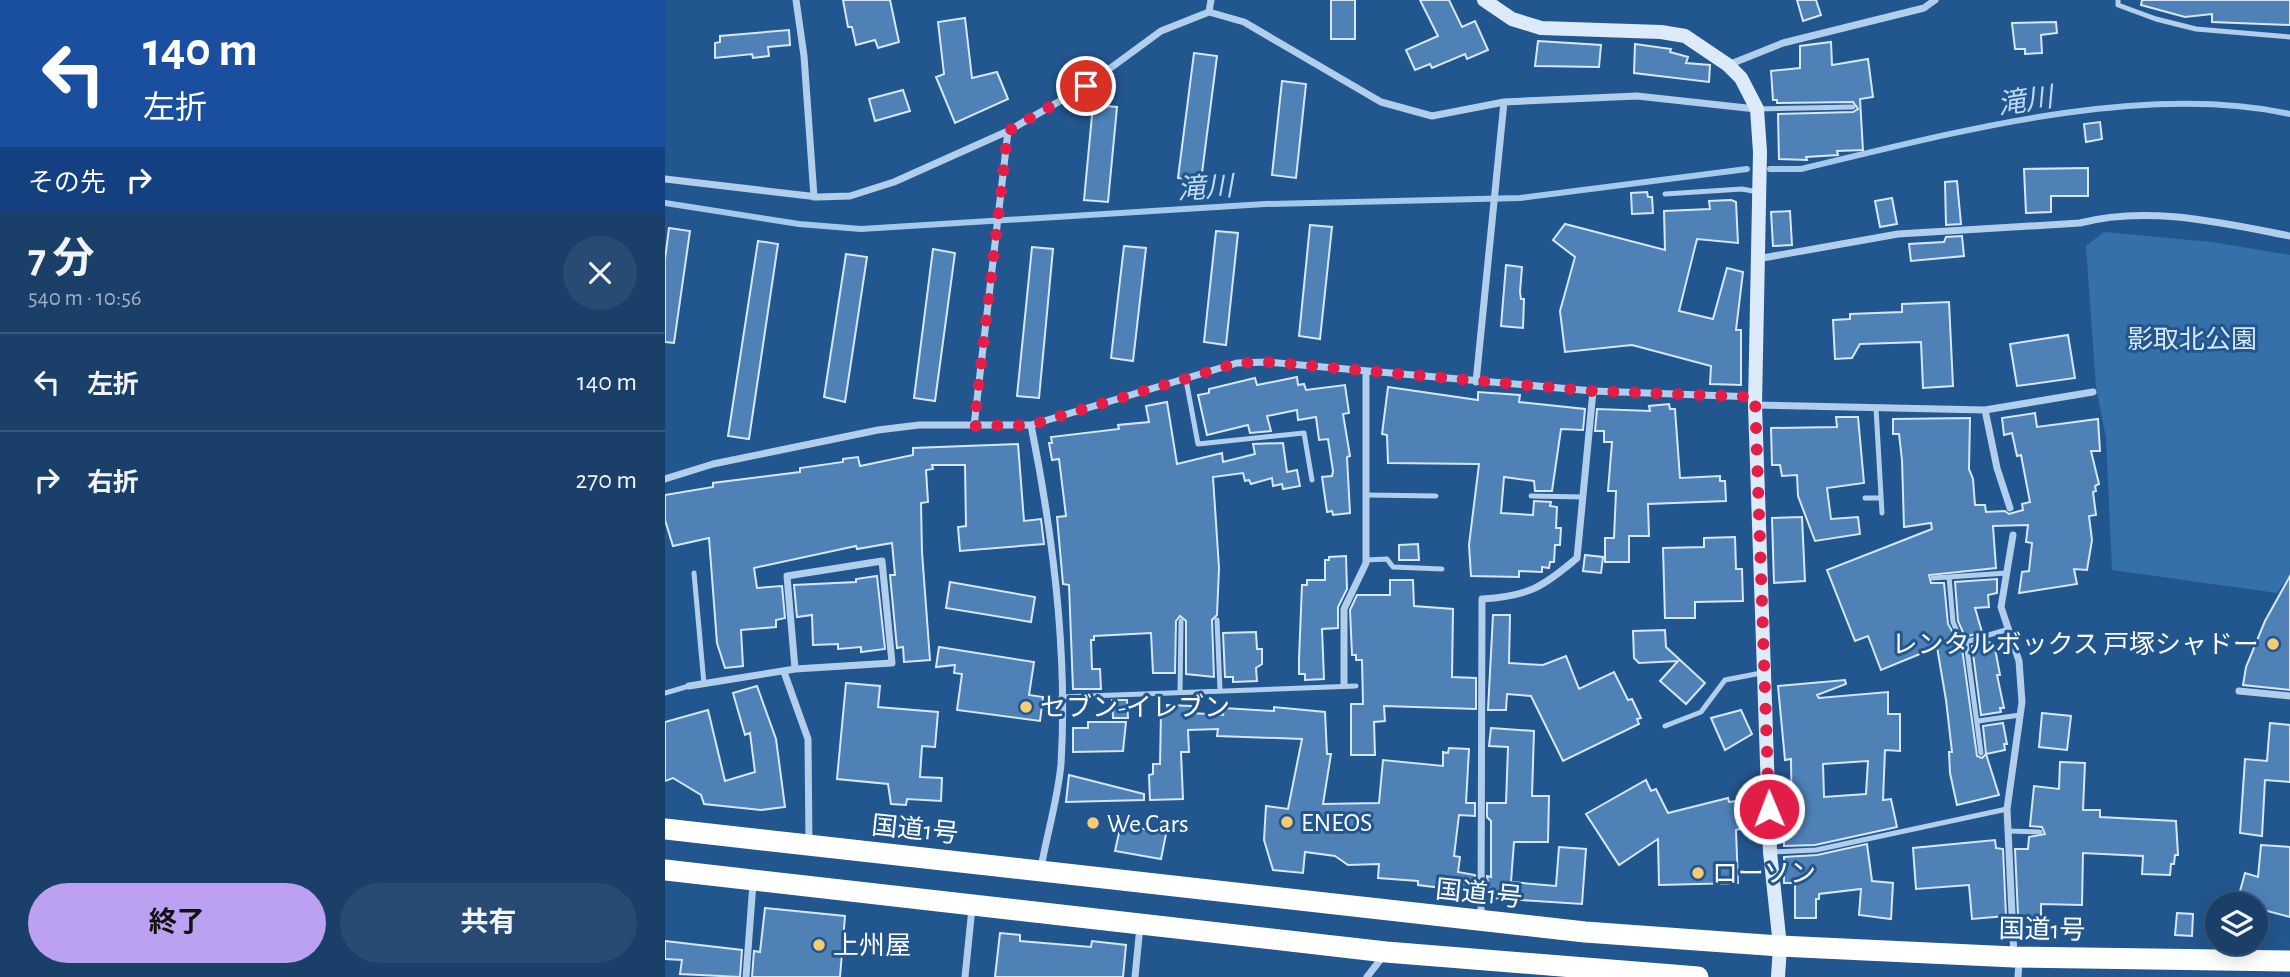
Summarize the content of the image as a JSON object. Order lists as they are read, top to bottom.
{
  "streets": {
    "highway": ["国道1号"]
  },
  "water": ["滝川"],
  "parks": ["影取北公園"],
  "places": [
    "レンタルボックス 戸塚シャドー",
    "セブン-イレブン",
    "ENEOS",
    "We Cars",
    "ローソン",
    "上州屋"
  ],
  "page": {
    "turn": ["140 m", "左折"],
    "then": "その先",
    "heading": ["7 分", "540 m · 10:56"],
    "list": [
      {
        "name": "左折",
        "value": "140 m"
      },
      {
        "name": "右折",
        "value": "270 m"
      }
    ],
    "buttons": ["終了", "共有"]
  }
}
